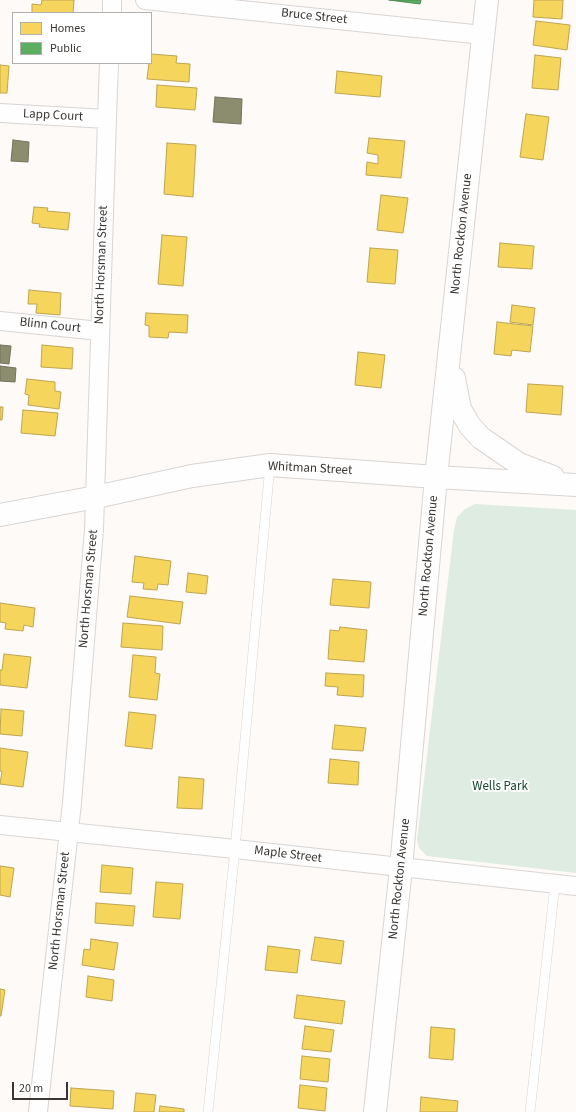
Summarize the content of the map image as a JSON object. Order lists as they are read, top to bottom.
{
  "streets": {
    "main road": ["North Rockton Avenue", "Whitman Street"],
    "street": [
      "Bruce Street",
      "Lapp Court",
      "North Horsman Street",
      "Blinn Court",
      "Maple Street"
    ]
  },
  "crossings": [
    ["Bruce Street", "North Rockton Avenue"],
    ["Lapp Court", "North Horsman Street"],
    ["North Rockton Avenue", "Whitman Street"],
    ["North Rockton Avenue", "Maple Street"],
    ["North Horsman Street", "Blinn Court"],
    ["North Horsman Street", "Whitman Street"],
    ["North Horsman Street", "Maple Street"]
  ],
  "parks": ["Wells Park"],
  "legend": ["Homes", "Public"],
  "scale_bar": "20 m"
}
